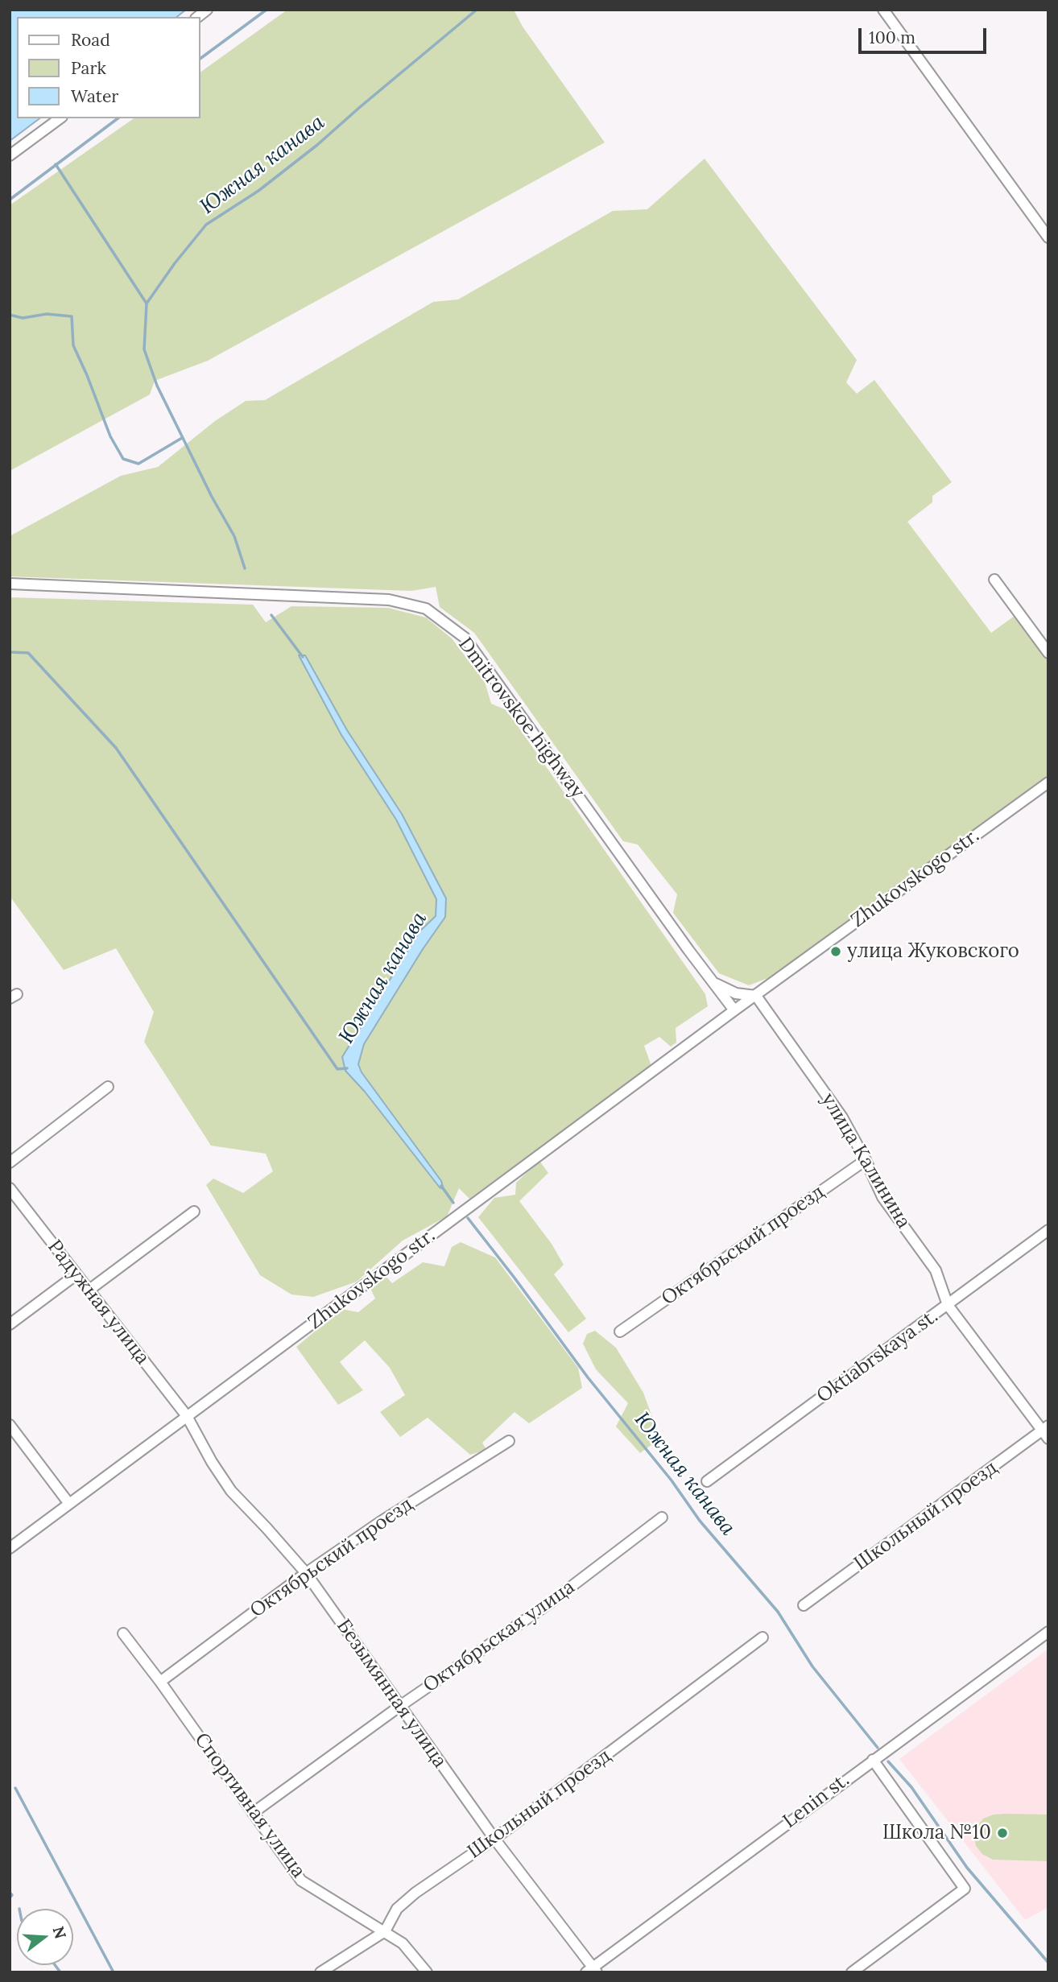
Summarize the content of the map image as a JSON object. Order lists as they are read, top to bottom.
{
  "streets": {
    "street": [
      "Dmitrovskoe highway",
      "Zhukovskogo str.",
      "улица Калинина",
      "Октябрьский проезд",
      "Радужная улица",
      "Oktiabrskaya st.",
      "Школьный проезд",
      "Октябрьская улица",
      "Безымянная улица",
      "Lenin st.",
      "Спортивная улица"
    ]
  },
  "crossings": [
    ["Dmitrovskoe highway", "Zhukovskogo str."],
    ["Zhukovskogo str.", "улица Калинина"],
    ["Zhukovskogo str.", "Радужная улица"],
    ["Zhukovskogo str.", "Безымянная улица"],
    ["улица Калинина", "Октябрьский проезд"],
    ["улица Калинина", "Oktiabrskaya st."],
    ["улица Калинина", "Школьный проезд"],
    ["Октябрьский проезд", "Безымянная улица"],
    ["Октябрьский проезд", "Спортивная улица"],
    ["Радужная улица", "Безымянная улица"],
    ["Школьный проезд", "Безымянная улица"],
    ["Школьный проезд", "Спортивная улица"],
    ["Октябрьская улица", "Безымянная улица"],
    ["Октябрьская улица", "Спортивная улица"],
    ["Безымянная улица", "Lenin st."]
  ],
  "water": ["Южная канава"],
  "places": ["улица Жуковского", "Школа №10"],
  "legend": ["Road", "Park", "Water"],
  "scale_bar": "100 m",
  "north": "right"
}
